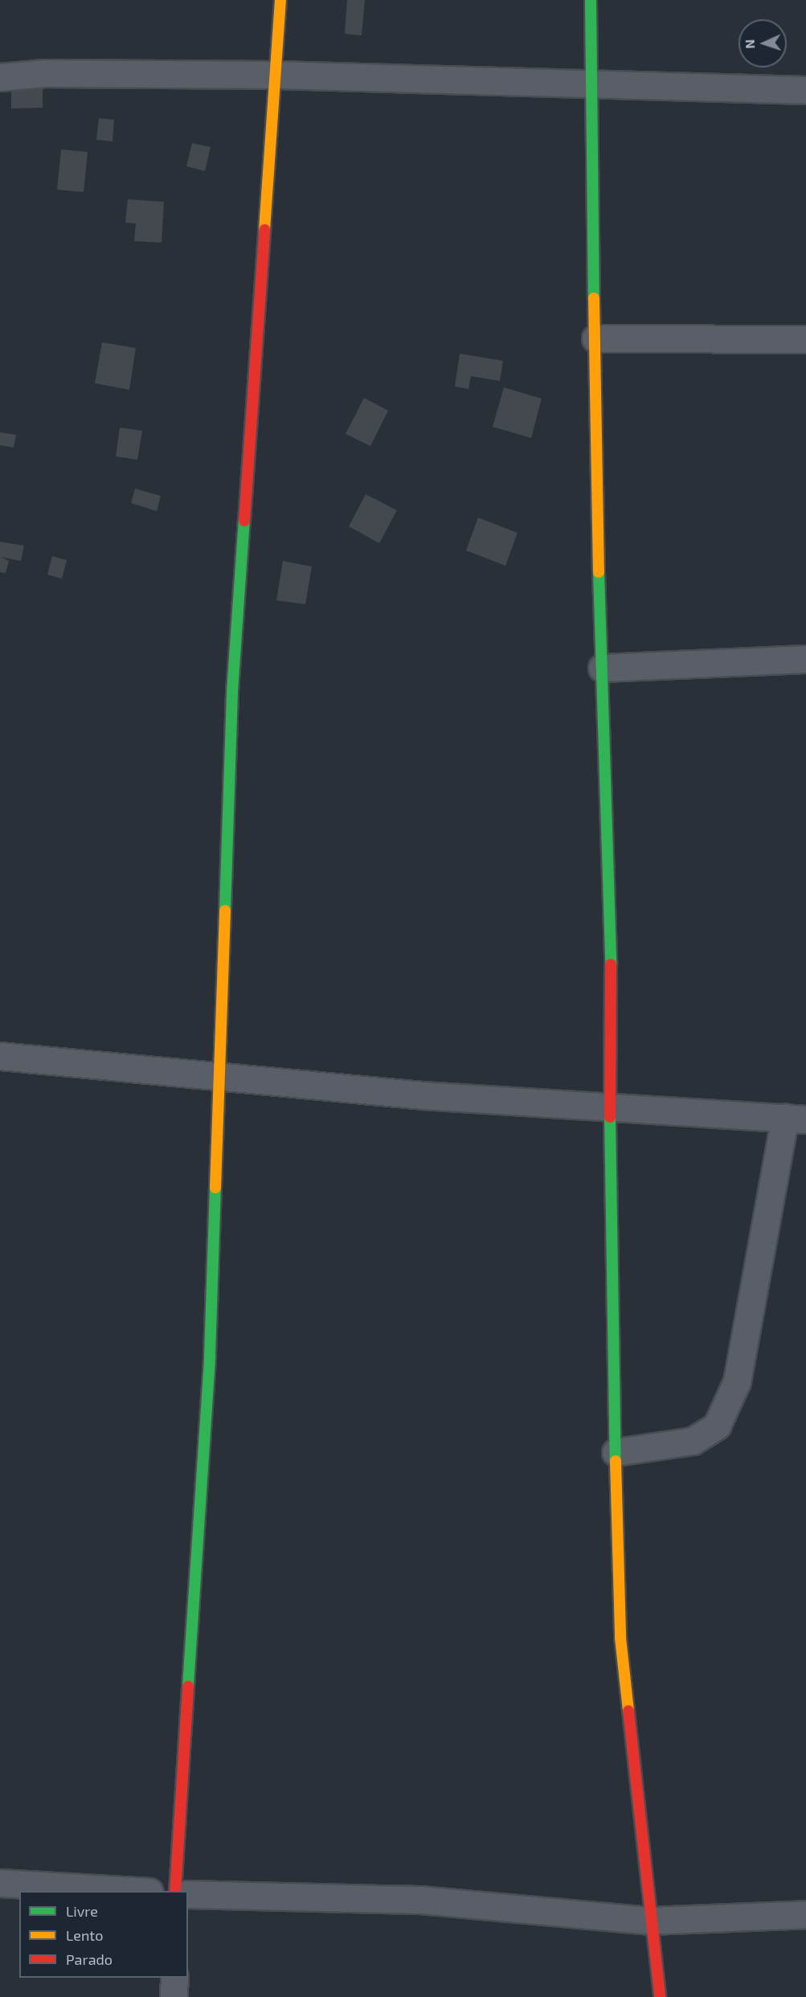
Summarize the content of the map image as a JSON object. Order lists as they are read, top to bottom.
{
  "legend": ["Livre", "Lento", "Parado"],
  "north": "left"
}
